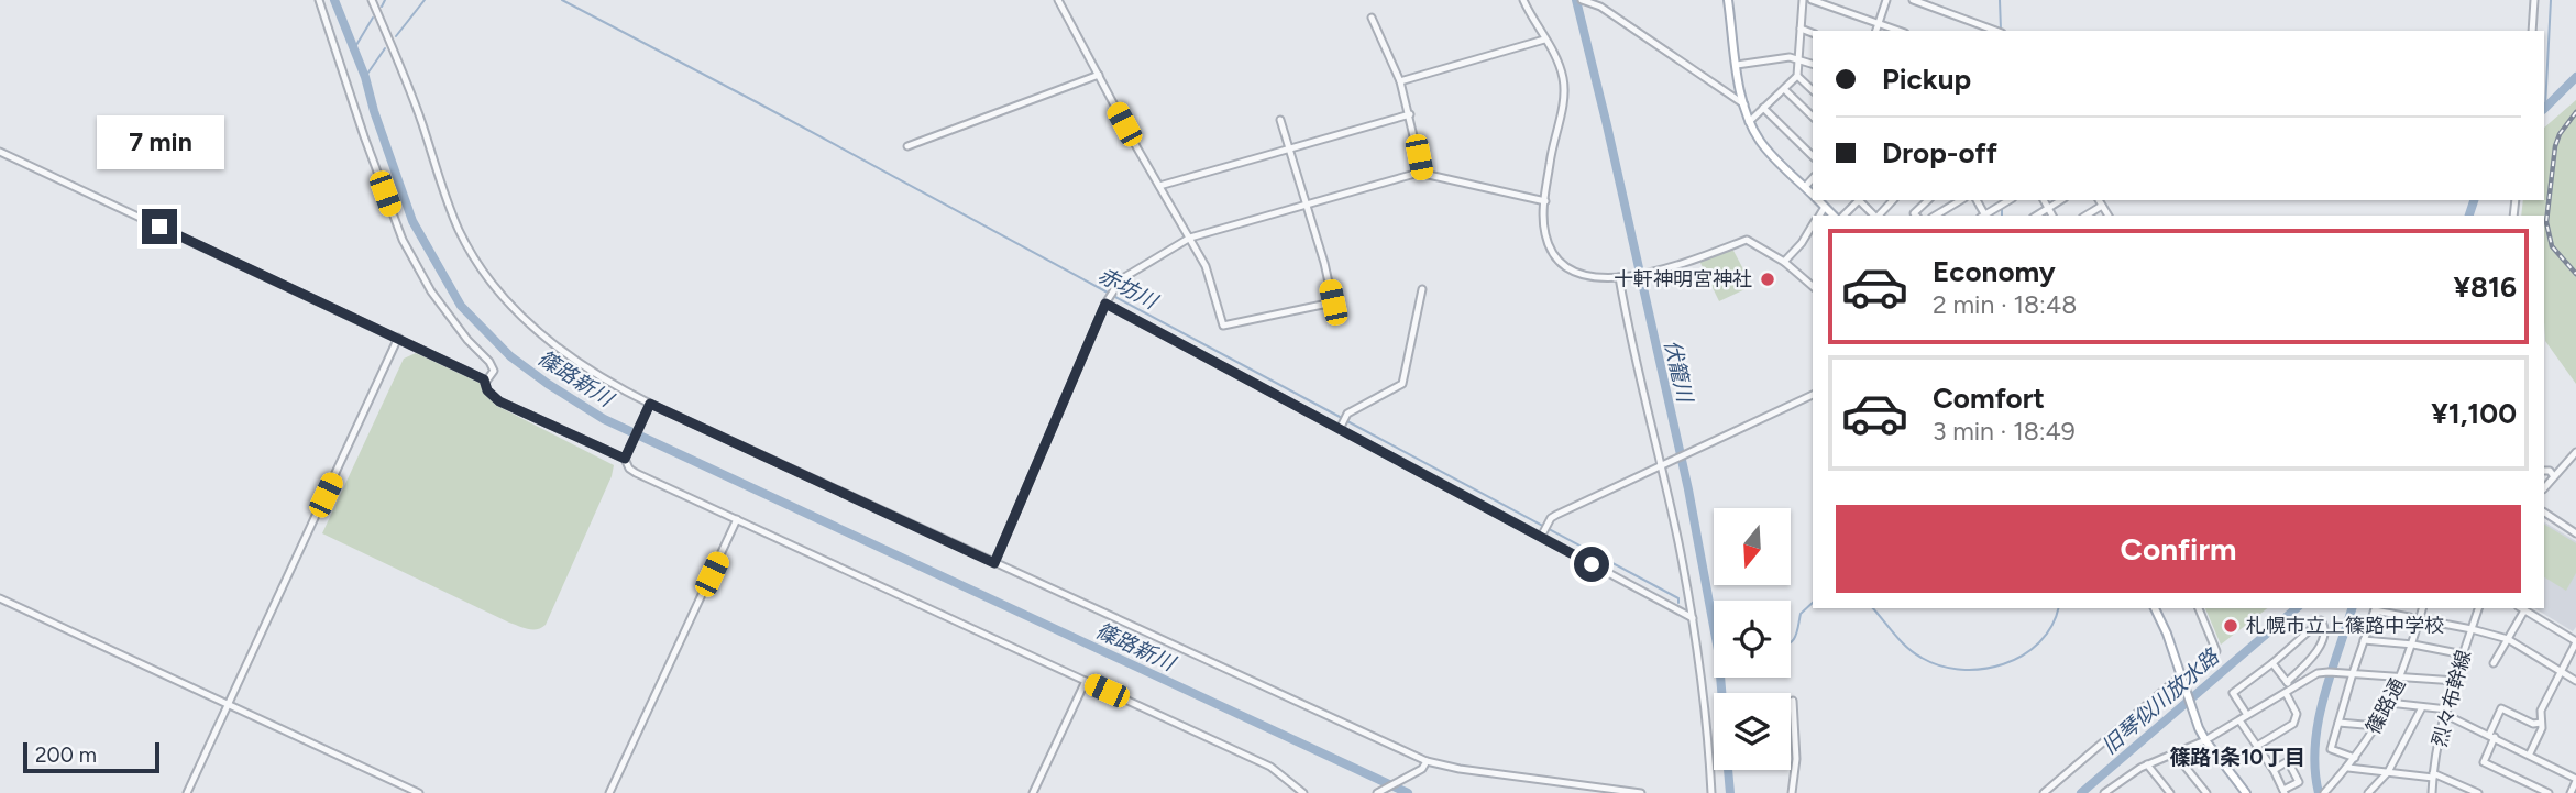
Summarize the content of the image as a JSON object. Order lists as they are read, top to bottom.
{
  "streets": {
    "street": ["烈々布幹線", "篠路通"]
  },
  "districts": ["篠路1条10丁目"],
  "water": [
    "赤坊川",
    "伏籠川",
    "篠路新川",
    "旧琴似川放水路"
  ],
  "places": ["十軒神明宮神社", "札幌市立上篠路中学校"],
  "scale_bar": "200 m",
  "north": "bottom",
  "page": {
    "banner": ["Pickup", "Drop-off"],
    "bubble": "7 min",
    "list": [
      {
        "name": "Economy",
        "note": "2 min · 18:48",
        "value": "¥816"
      },
      {
        "name": "Comfort",
        "note": "3 min · 18:49",
        "value": "¥1,100"
      }
    ],
    "buttons": "Confirm",
    "scale": "200 m"
  }
}
